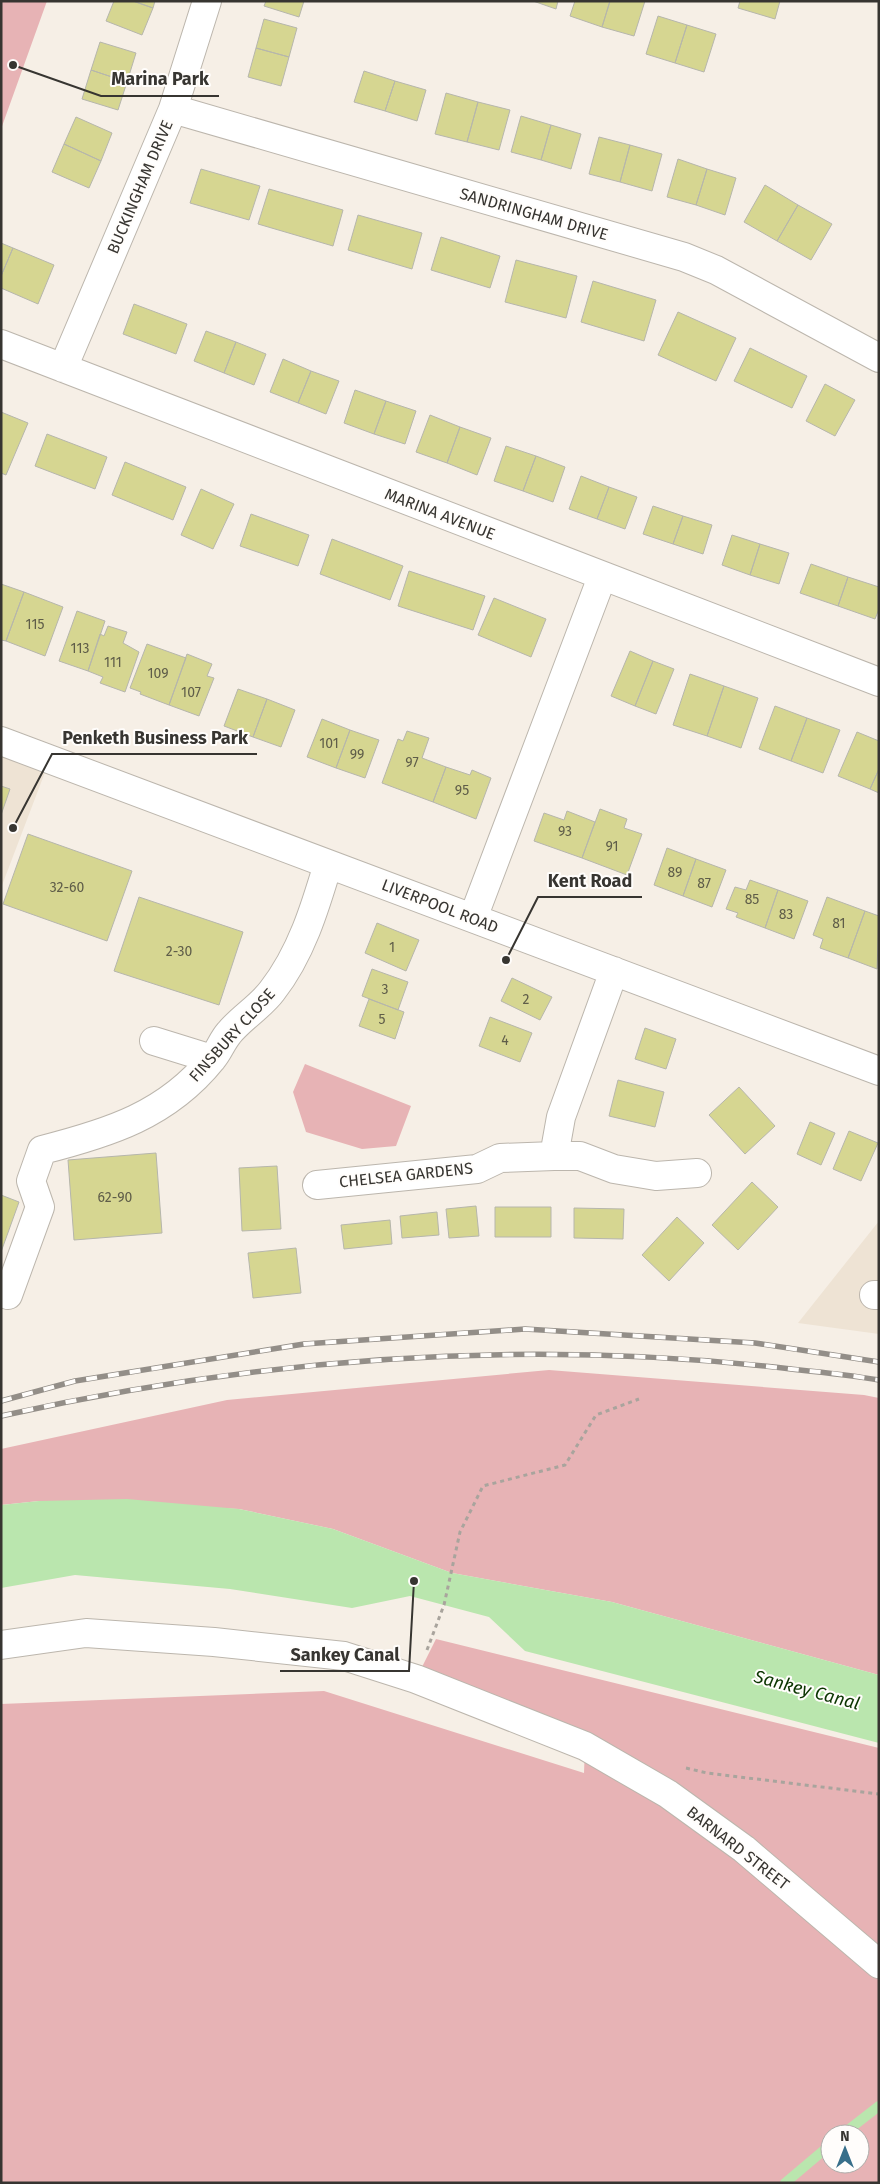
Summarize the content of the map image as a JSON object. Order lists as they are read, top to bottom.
{
  "streets": {
    "street": [
      "BUCKINGHAM DRIVE",
      "SANDRINGHAM DRIVE",
      "MARINA AVENUE",
      "LIVERPOOL ROAD",
      "FINSBURY CLOSE",
      "CHELSEA GARDENS",
      "BARNARD STREET"
    ]
  },
  "crossings": [
    ["BUCKINGHAM DRIVE", "SANDRINGHAM DRIVE"],
    ["BUCKINGHAM DRIVE", "MARINA AVENUE"],
    ["LIVERPOOL ROAD", "FINSBURY CLOSE"]
  ],
  "water": ["Sankey Canal"],
  "places": [
    "Marina Park",
    "Penketh Business Park",
    "Kent Road",
    "Sankey Canal"
  ],
  "house_numbers": [
    "115",
    "113",
    "111",
    "109",
    "107",
    "101",
    "99",
    "97",
    "95",
    "93",
    "91",
    "89",
    "87",
    "32-60",
    "85",
    "83",
    "81",
    "1",
    "2-30",
    "3",
    "2",
    "5",
    "4",
    "62-90"
  ],
  "north": "top"
}
